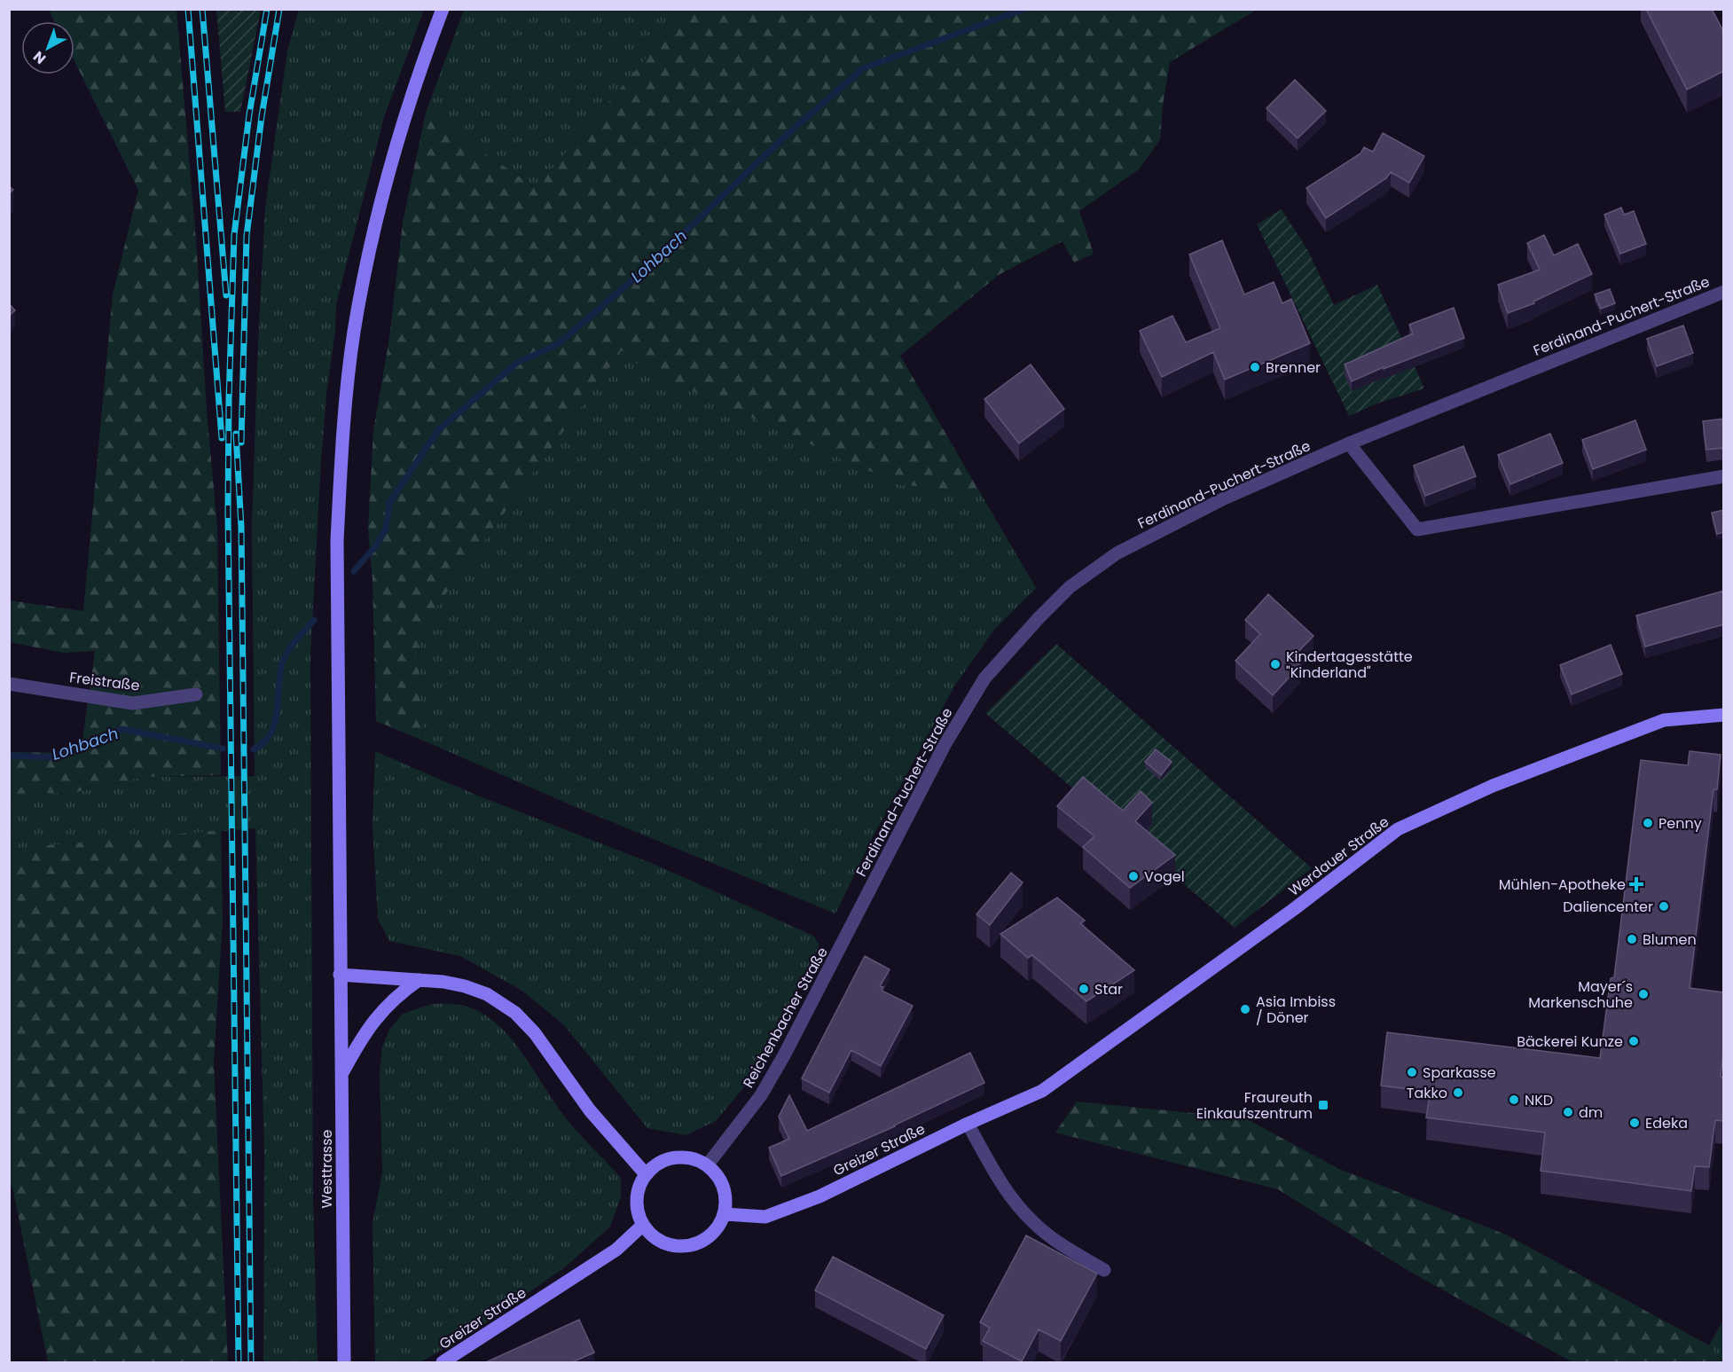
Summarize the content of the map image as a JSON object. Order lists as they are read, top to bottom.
{
  "streets": {
    "main road": ["Werdauer Straße", "Greizer Straße", "Westtrasse"],
    "street": ["Ferdinand-Puchert-Straße", "Freistraße", "Reichenbacher Straße"]
  },
  "crossings": [
    ["Ferdinand-Puchert-Straße", "Reichenbacher Straße"],
    ["Werdauer Straße", "Greizer Straße"],
    ["Reichenbacher Straße", "Greizer Straße"]
  ],
  "water": ["Lohbach"],
  "places": {
    "other": [
      "Brenner",
      "Kindertagesstätte \"Kinderland\"",
      "Penny",
      "Vogel",
      "Daliencenter",
      "Blumen",
      "Star",
      "Mayer´s Markenschuhe",
      "Asia Imbiss / Döner",
      "Bäckerei Kunze",
      "Sparkasse",
      "Takko",
      "NKD",
      "dm",
      "Edeka"
    ],
    "health": ["Mühlen-Apotheke"],
    "transit": ["Fraureuth Einkaufszentrum"]
  },
  "north": "bottom left"
}
